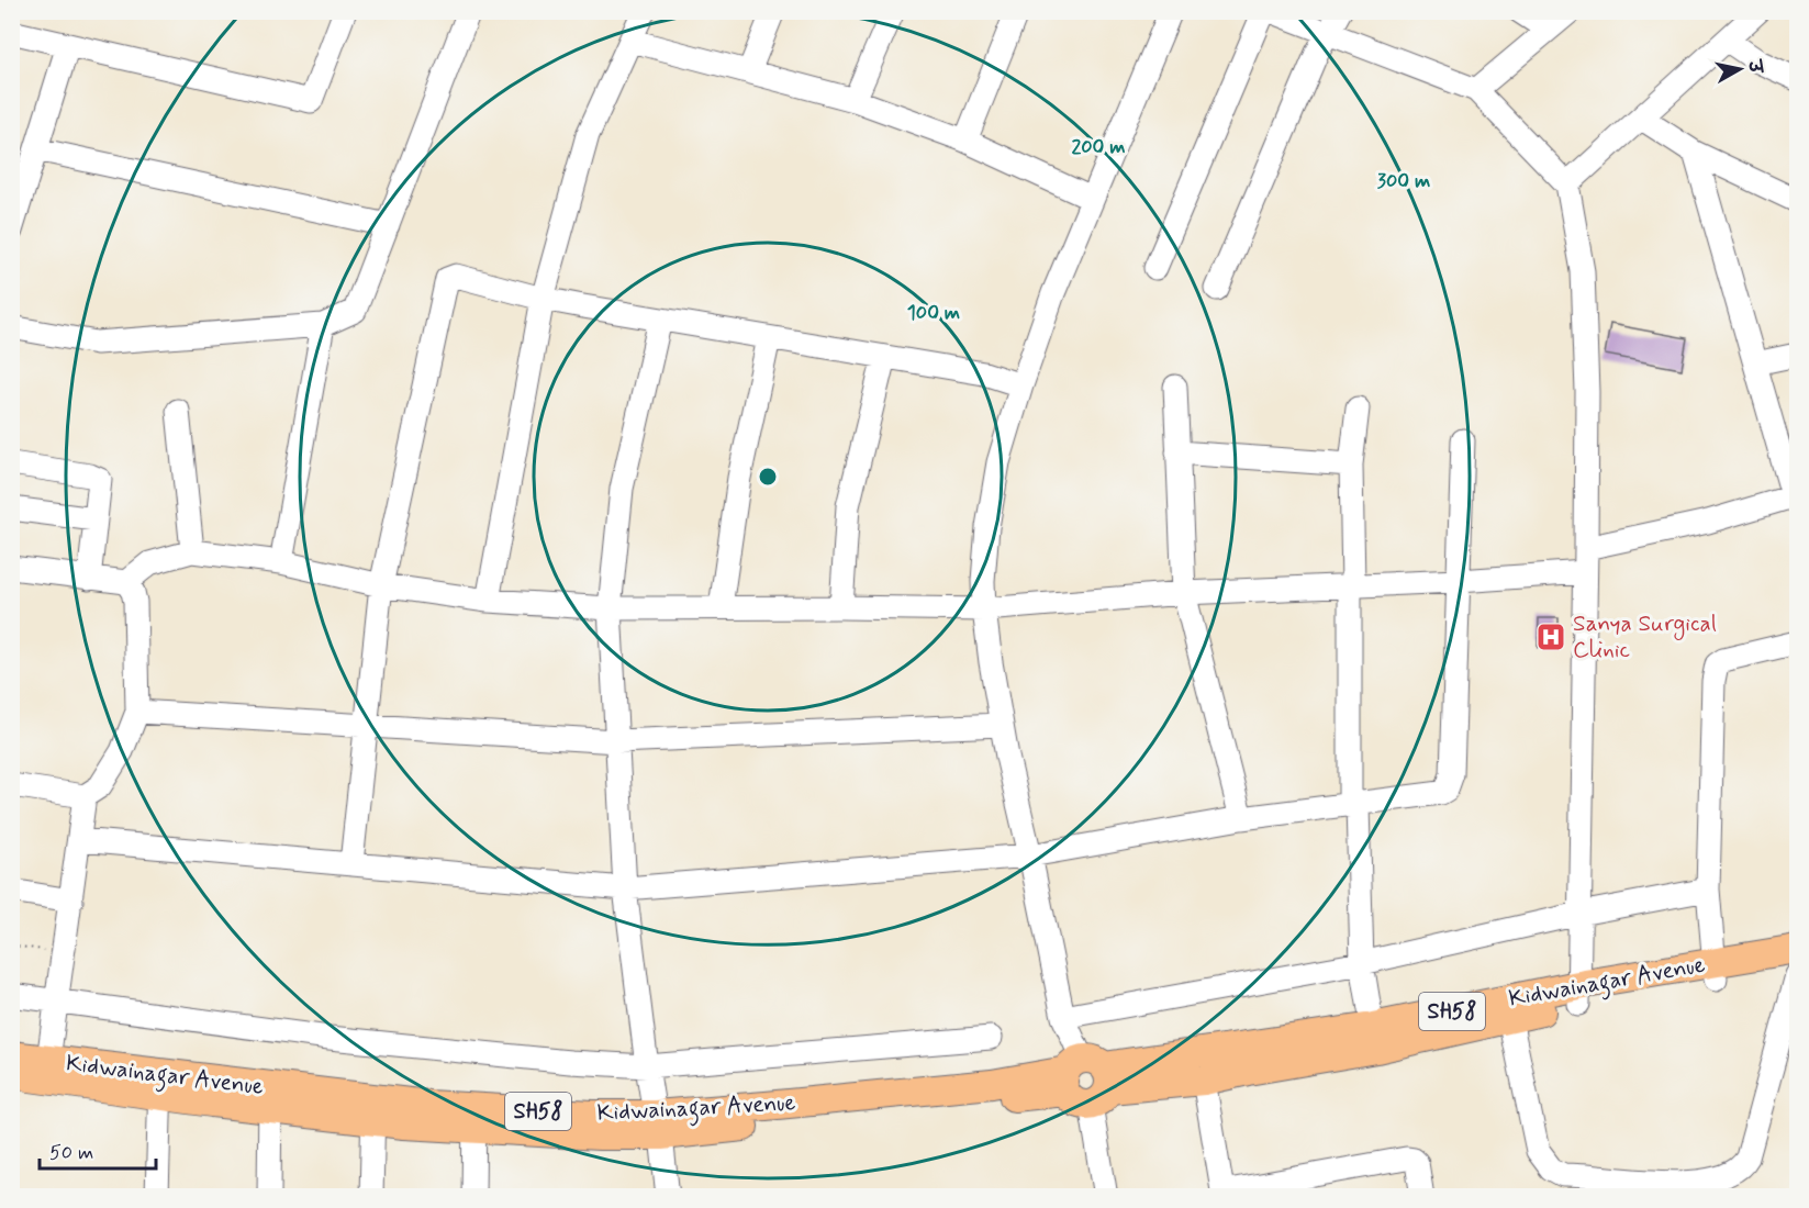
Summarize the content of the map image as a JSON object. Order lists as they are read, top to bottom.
{
  "streets": {
    "main road": ["Kidwainagar Avenue", "SH58"]
  },
  "places": {
    "hospital": ["Sanya Surgical Clinic"]
  },
  "scale_bar": "50 m",
  "north": "right",
  "rings": ["200 m", "300 m", "100 m"]
}
